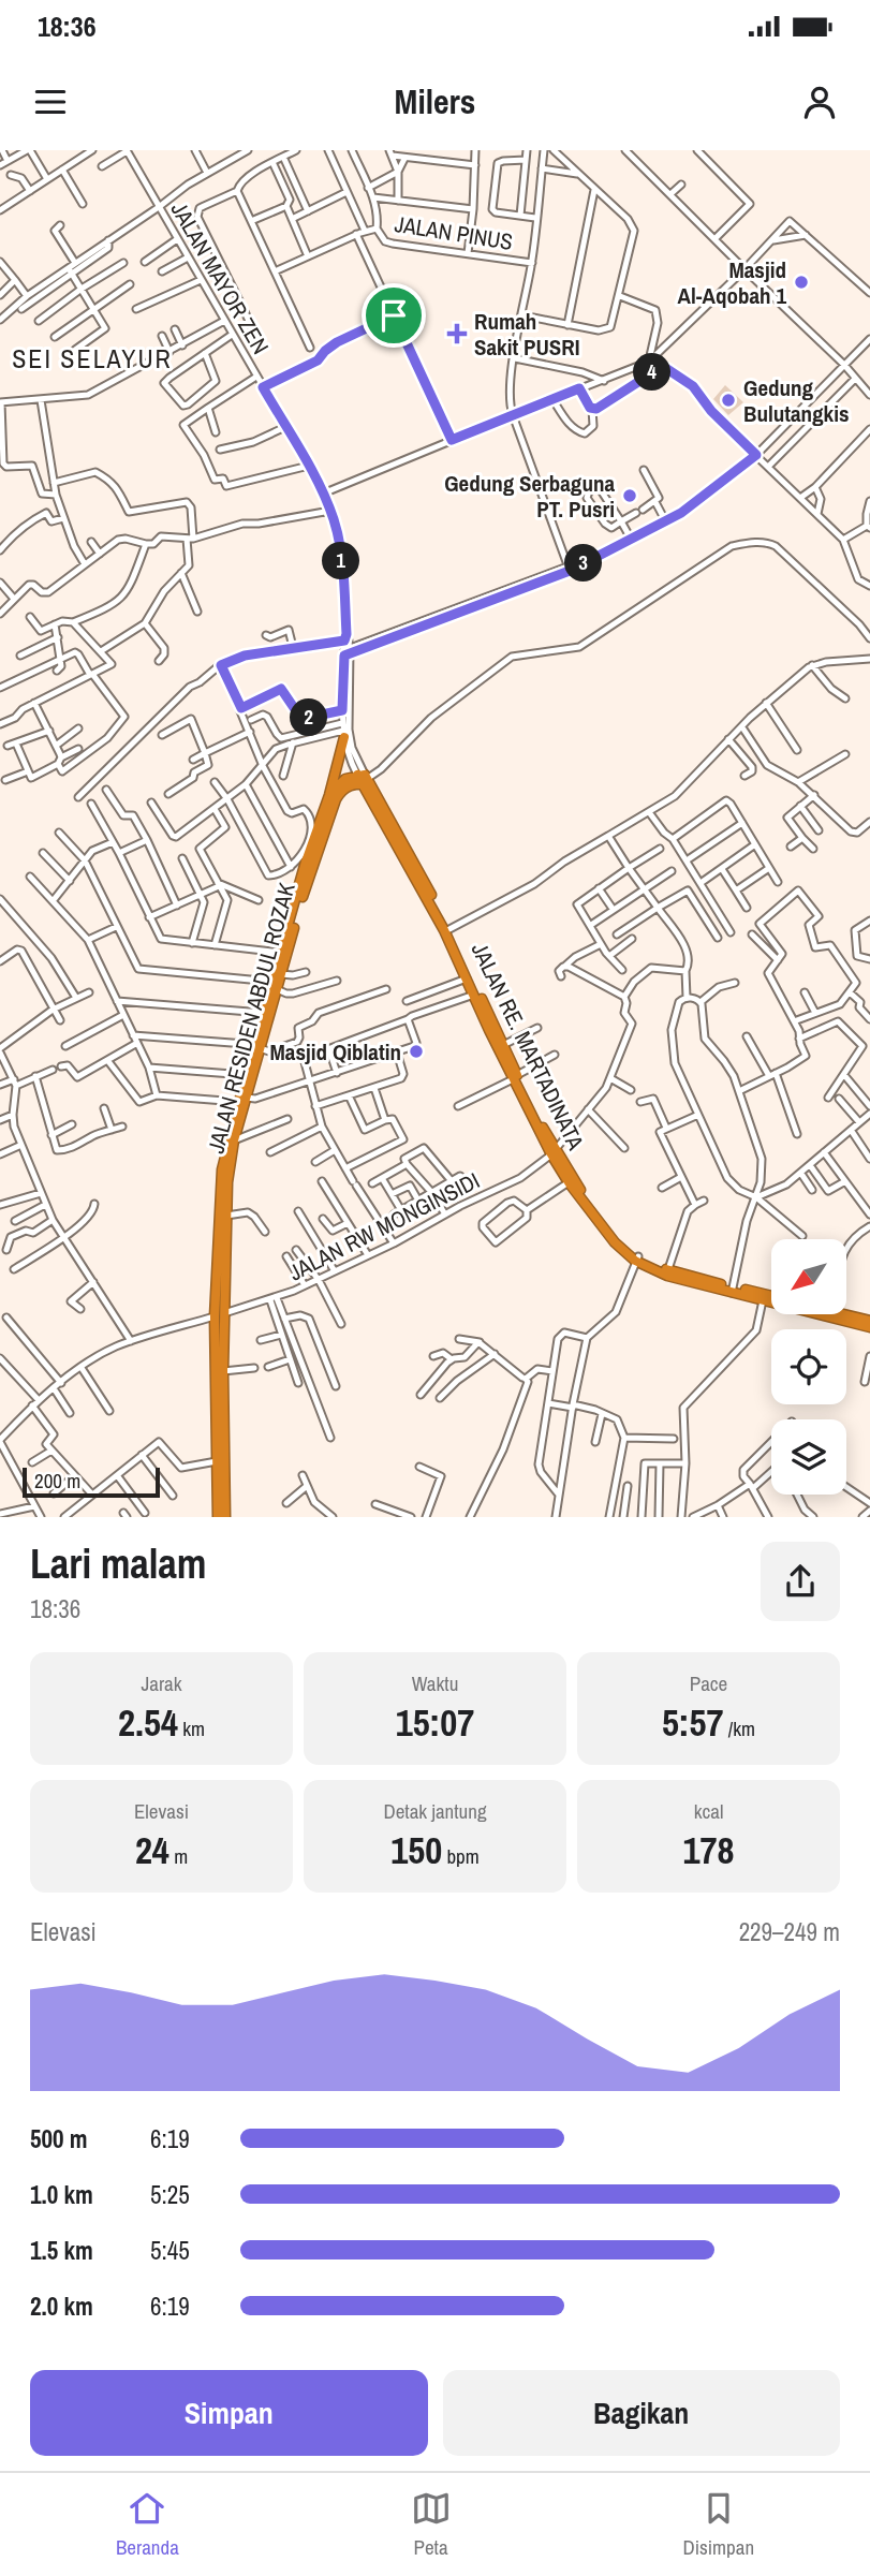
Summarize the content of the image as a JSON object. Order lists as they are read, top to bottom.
{
  "streets": {
    "highway": ["JALAN RESIDEN ABDUL ROZAK", "JALAN RE. MARTADINATA"],
    "street": ["JALAN PINUS", "JALAN MAYOR ZEN", "JALAN RW MONGINSIDI"]
  },
  "crossings": [
    ["JALAN RESIDEN ABDUL ROZAK", "JALAN RE. MARTADINATA"],
    ["JALAN RESIDEN ABDUL ROZAK", "JALAN RW MONGINSIDI"],
    ["JALAN RE. MARTADINATA", "JALAN RW MONGINSIDI"]
  ],
  "districts": ["SEI SELAYUR"],
  "places": {
    "other": [
      "Masjid Al-Aqobah 1",
      "Gedung Bulutangkis",
      "Gedung Serbaguna PT. Pusri",
      "Masjid Qiblatin"
    ],
    "health": ["Rumah Sakit PUSRI"]
  },
  "scale_bar": "200 m",
  "north": "bottom left",
  "page": {
    "status": "18:36",
    "header": "Milers",
    "pins": [
      "4",
      "1",
      "3",
      "2"
    ],
    "scale": "200 m",
    "heading": ["Lari malam", "18:36"],
    "stats": [
      ["Jarak", "2.54 km"],
      ["Waktu", "15:07"],
      ["Pace", "5:57 /km"],
      ["Elevasi", "24 m"],
      ["Detak jantung", "150 bpm"],
      ["kcal", "178"]
    ],
    "chart": ["Elevasi", "229–249 m"],
    "list": [
      {
        "name": "500 m",
        "note": "6:19"
      },
      {
        "name": "1.0 km",
        "note": "5:25"
      },
      {
        "name": "1.5 km",
        "note": "5:45"
      },
      {
        "name": "2.0 km",
        "note": "6:19"
      }
    ],
    "buttons": ["Simpan", "Bagikan"],
    "tabs": ["Beranda", "Peta", "Disimpan"]
  }
}
